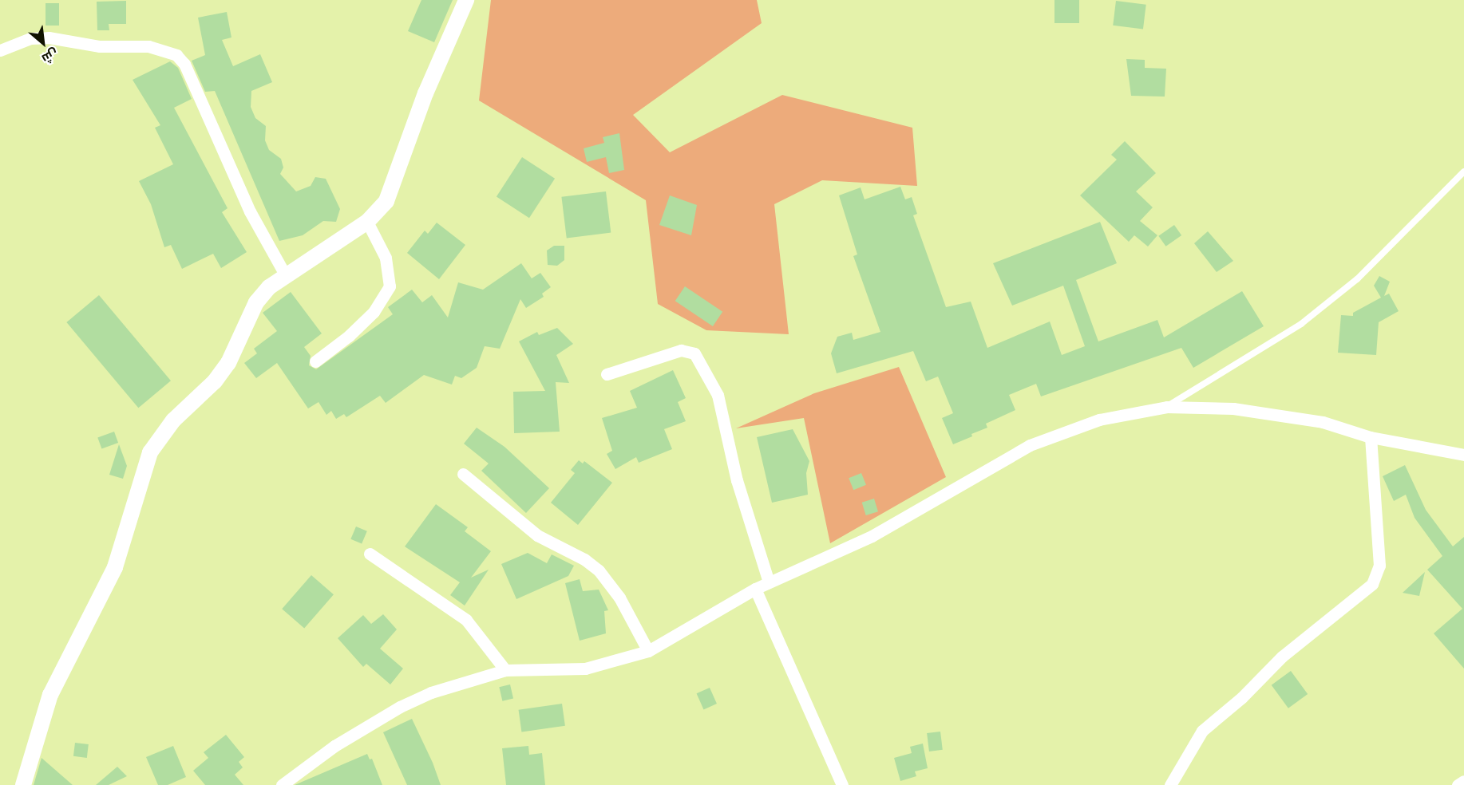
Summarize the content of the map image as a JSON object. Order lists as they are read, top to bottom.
{
  "north": "bottom right"
}
